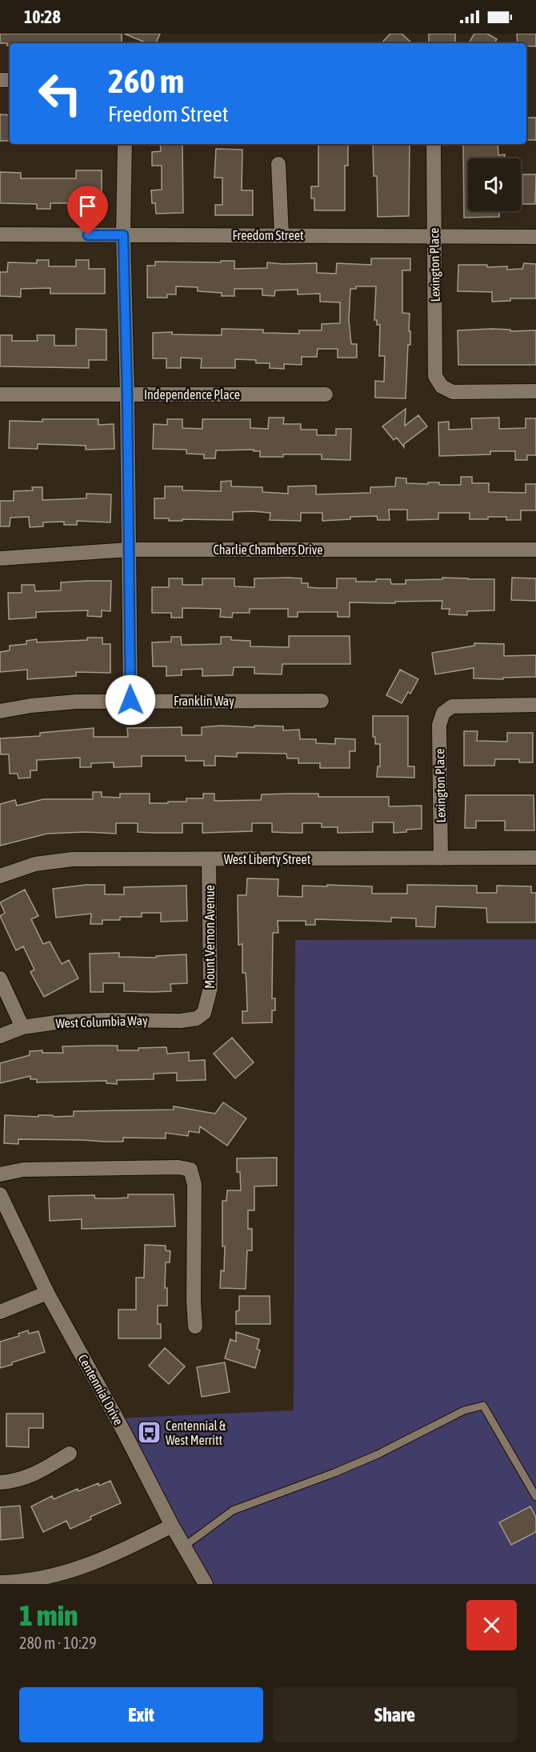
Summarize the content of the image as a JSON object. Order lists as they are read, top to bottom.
{
  "streets": {
    "street": [
      "Freedom Street",
      "Lexington Place",
      "Independence Place",
      "Charlie Chambers Drive",
      "Franklin Way",
      "West Liberty Street",
      "Mount Vernon Avenue",
      "West Columbia Way",
      "Centennial Drive"
    ]
  },
  "crossings": [
    ["Freedom Street", "Lexington Place"],
    ["Lexington Place", "West Liberty Street"],
    ["West Liberty Street", "Mount Vernon Avenue"],
    ["Mount Vernon Avenue", "West Columbia Way"]
  ],
  "places": {
    "bus stop": ["Centennial & West Merritt"]
  },
  "page": {
    "status": "10:28",
    "turn": ["260 m", "Freedom Street"],
    "heading": ["1 min", "280 m · 10:29"],
    "buttons": ["Exit", "Share"]
  }
}
